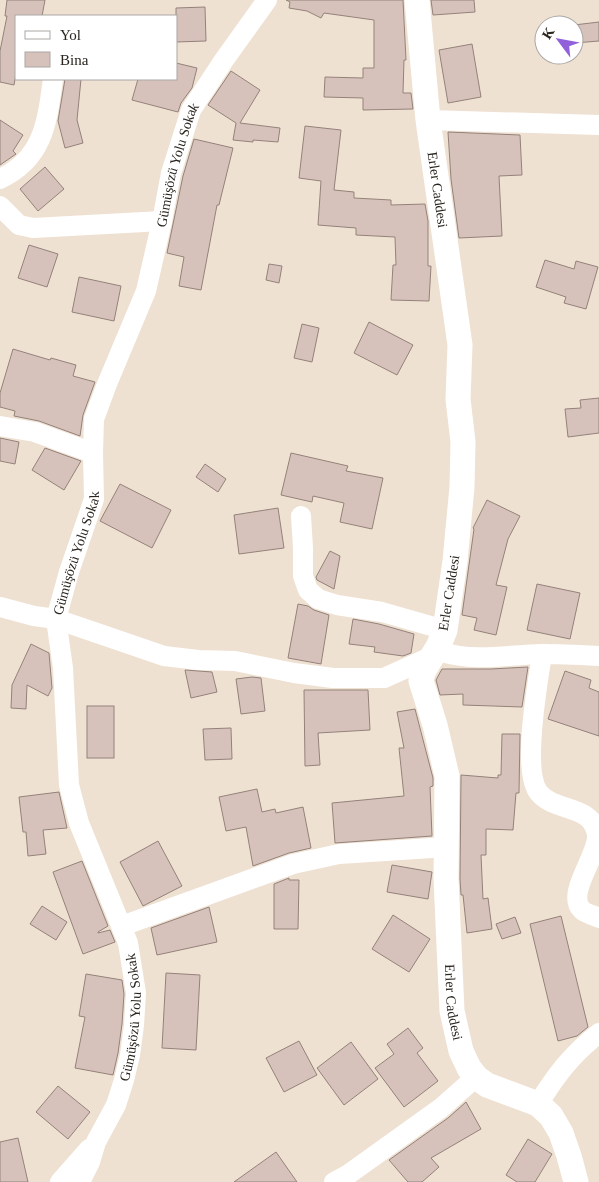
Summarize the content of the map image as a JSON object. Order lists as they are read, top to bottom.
{
  "streets": {
    "street": ["Gümüşözü Yolu Sokak", "Erler Caddesi"]
  },
  "legend": ["Yol", "Bina"],
  "north": "top left"
}
